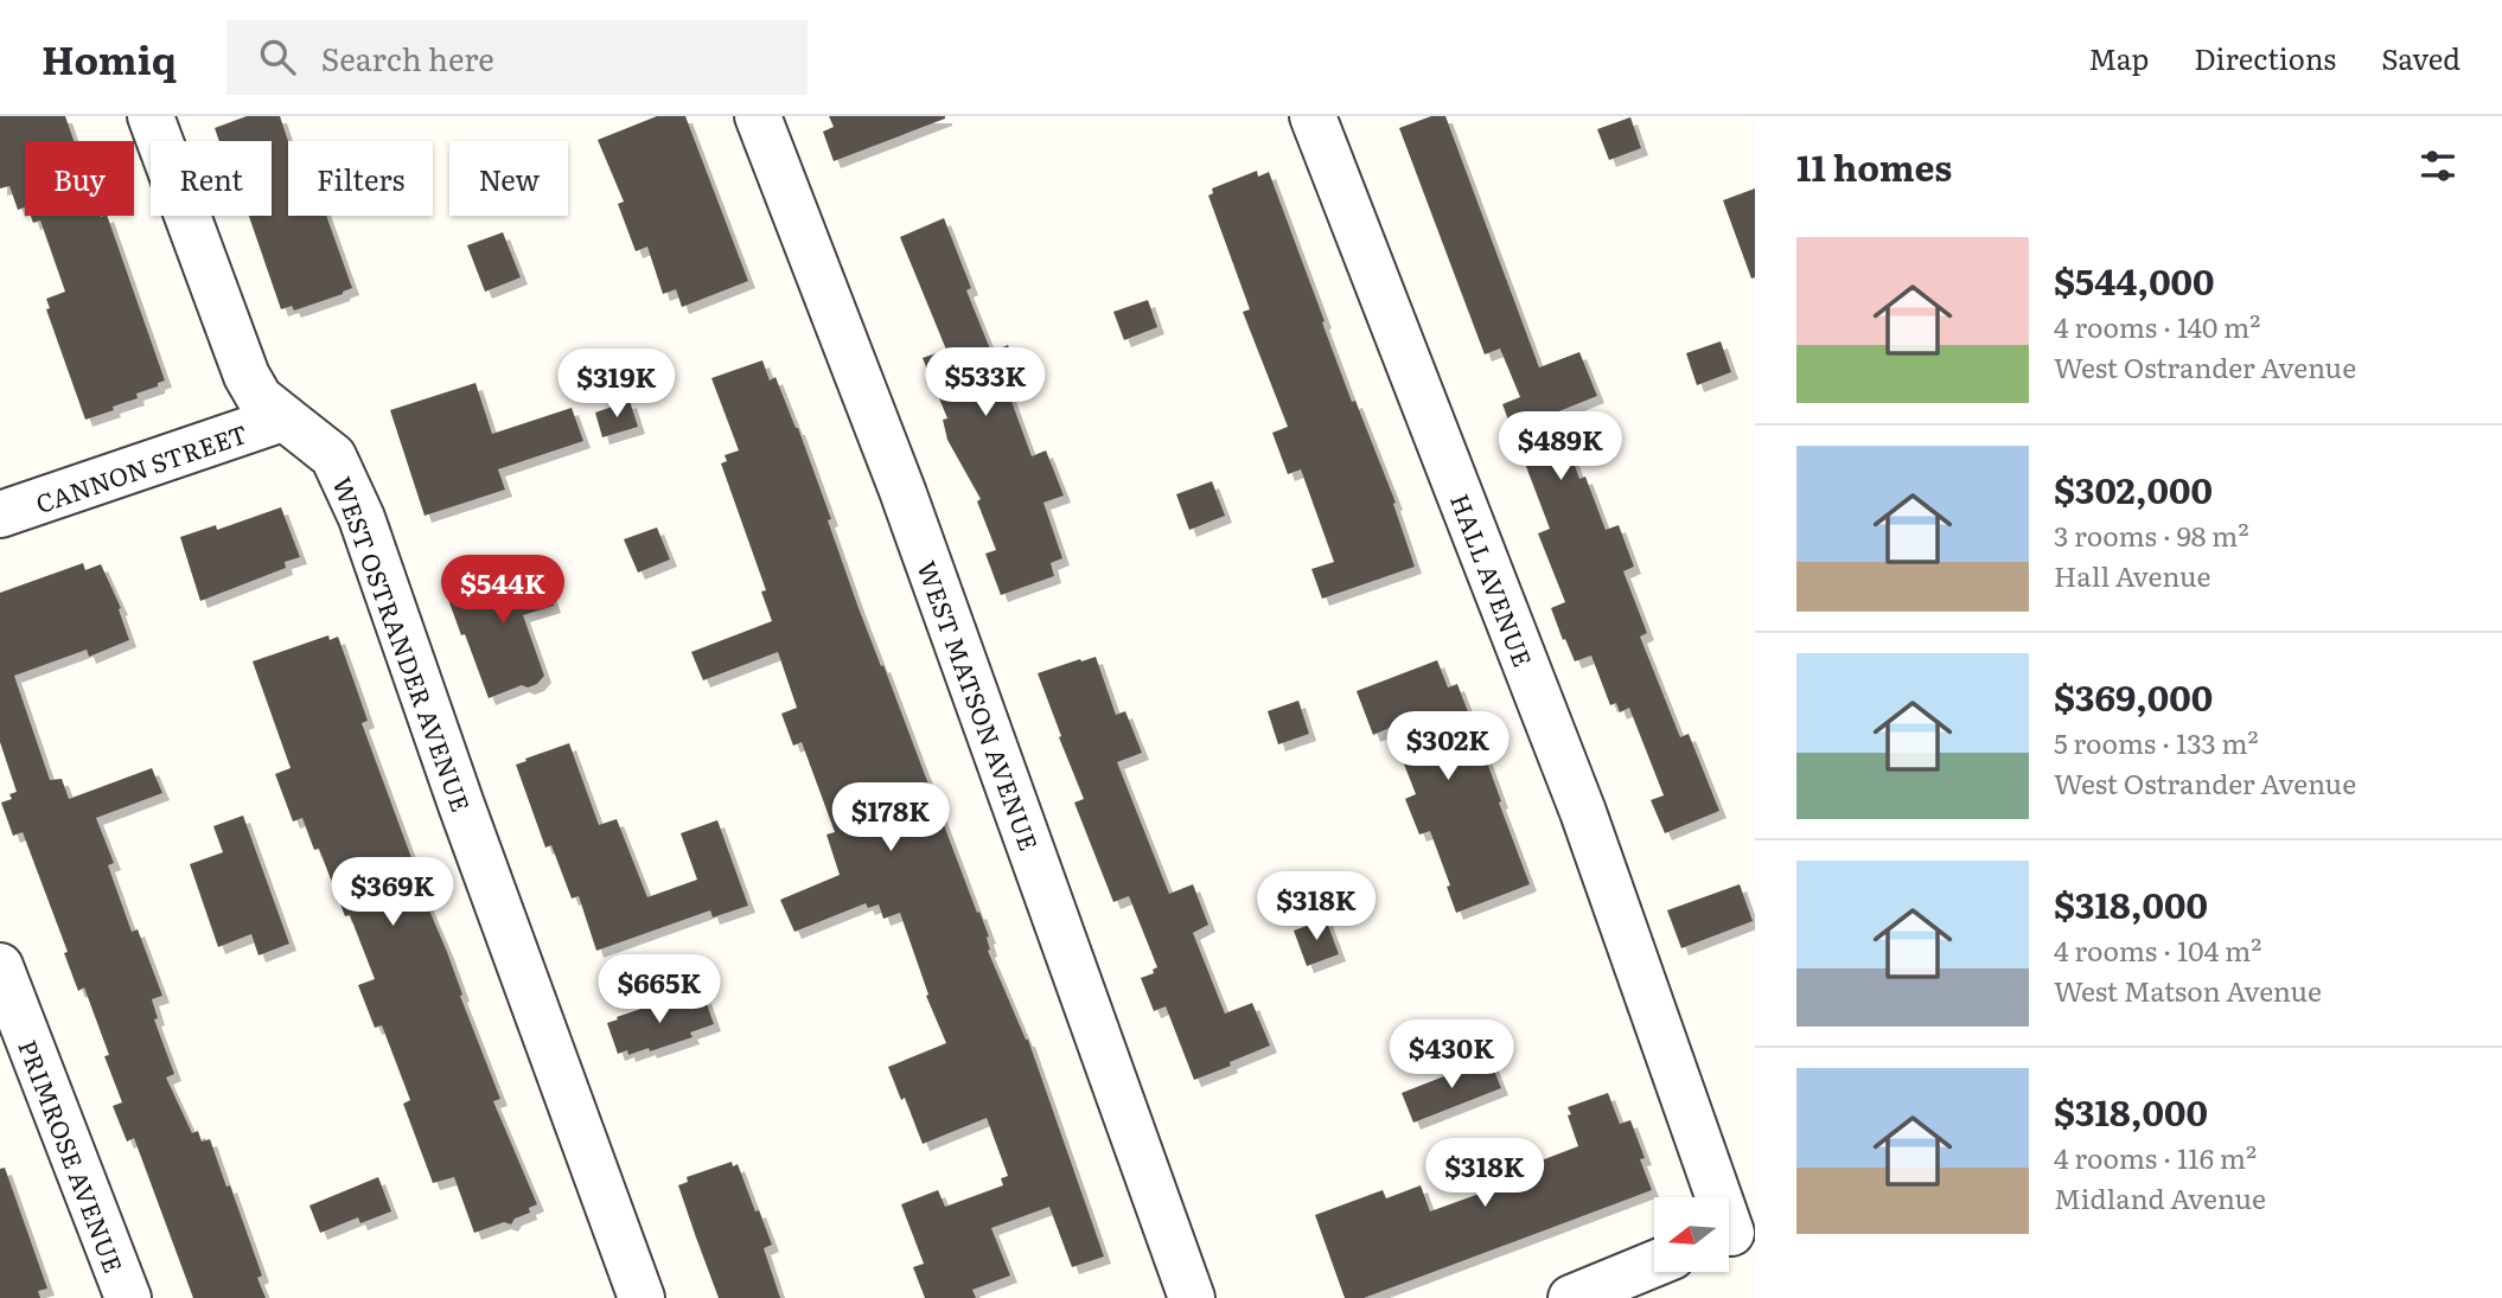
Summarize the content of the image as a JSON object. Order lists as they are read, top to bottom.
{
  "streets": {
    "street": [
      "CANNON STREET",
      "HALL AVENUE",
      "WEST OSTRANDER AVENUE",
      "WEST MATSON AVENUE",
      "PRIMROSE AVENUE"
    ]
  },
  "crossings": [
    ["CANNON STREET", "WEST OSTRANDER AVENUE"]
  ],
  "north": "left",
  "page": {
    "header": "Homiq",
    "search": "Search here",
    "nav": ["Map", "Directions", "Saved"],
    "heading": "11 homes",
    "chip": [
      "Buy",
      "Rent",
      "Filters",
      "New"
    ],
    "list": [
      {
        "name": "$544,000",
        "note": "4 rooms · 140 m² · West Ostrander Avenue"
      },
      {
        "name": "$302,000",
        "note": "3 rooms · 98 m² · Hall Avenue"
      },
      {
        "name": "$369,000",
        "note": "5 rooms · 133 m² · West Ostrander Avenue"
      },
      {
        "name": "$318,000",
        "note": "4 rooms · 104 m² · West Matson Avenue"
      },
      {
        "name": "$318,000",
        "note": "4 rooms · 116 m² · Midland Avenue"
      }
    ],
    "price": [
      "$533K",
      "$319K",
      "$489K",
      "$544K",
      "$302K",
      "$178K",
      "$369K",
      "$318K",
      "$665K",
      "$430K",
      "$318K"
    ]
  }
}
